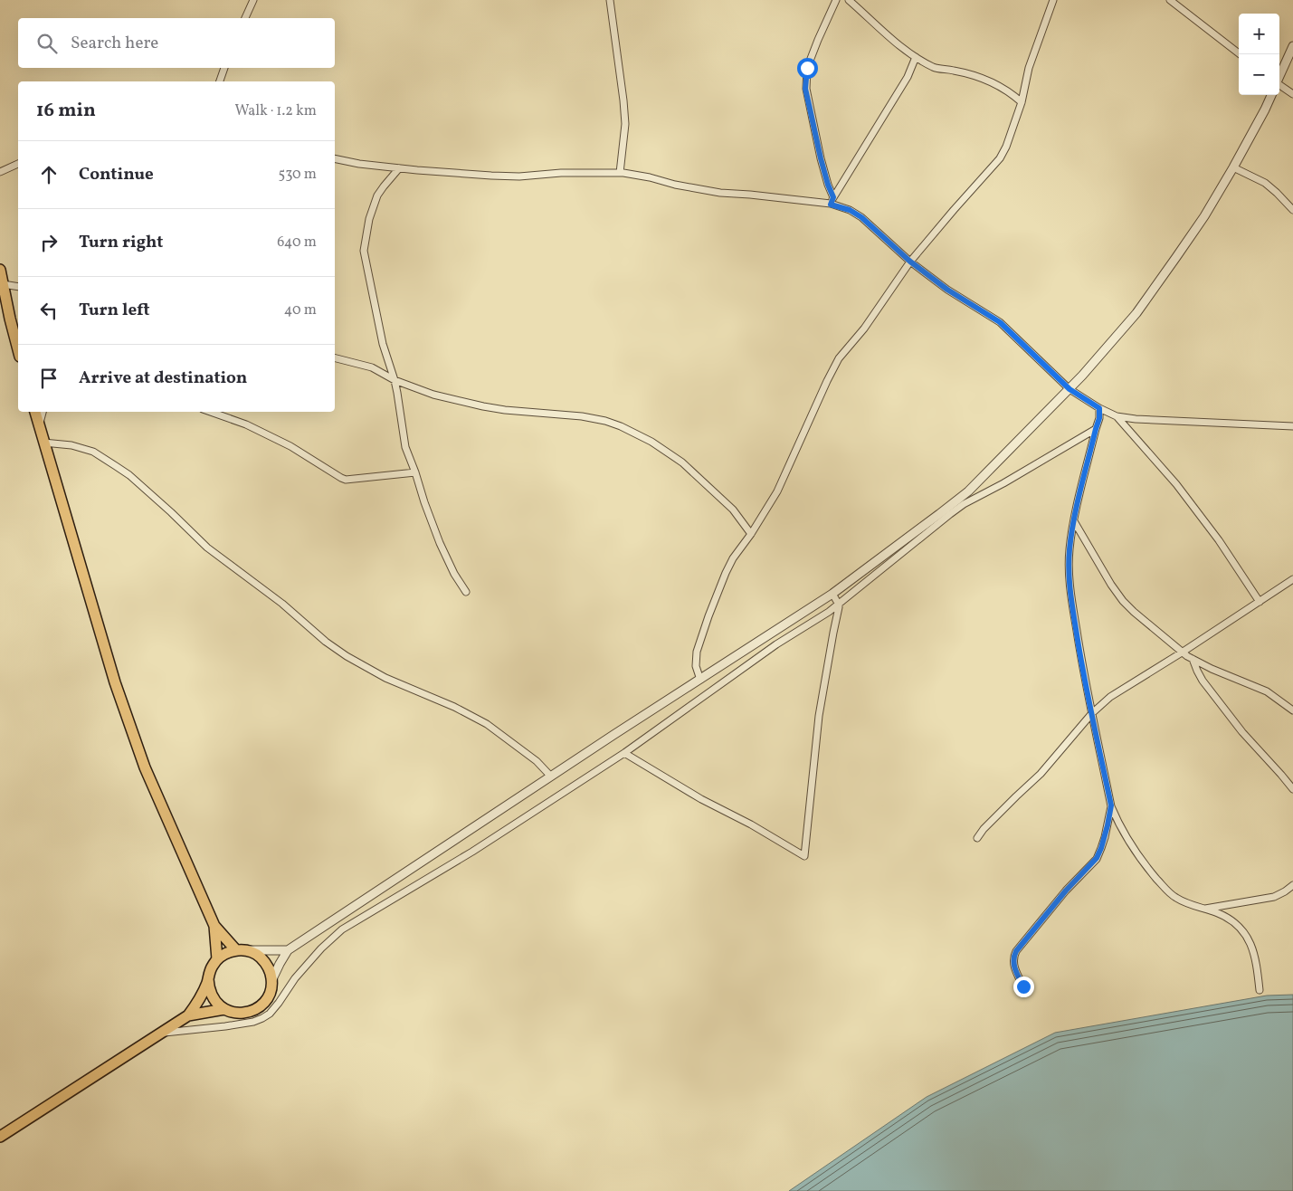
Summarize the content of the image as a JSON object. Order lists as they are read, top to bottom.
{
  "page": {
    "map_buttons": ["+", "−"],
    "search": "Search here",
    "heading": ["16 min", "Walk · 1.2 km"],
    "list": [
      ["Continue", "530 m"],
      ["Turn right", "640 m"],
      ["Turn left", "40 m"],
      "Arrive at destination"
    ]
  }
}
